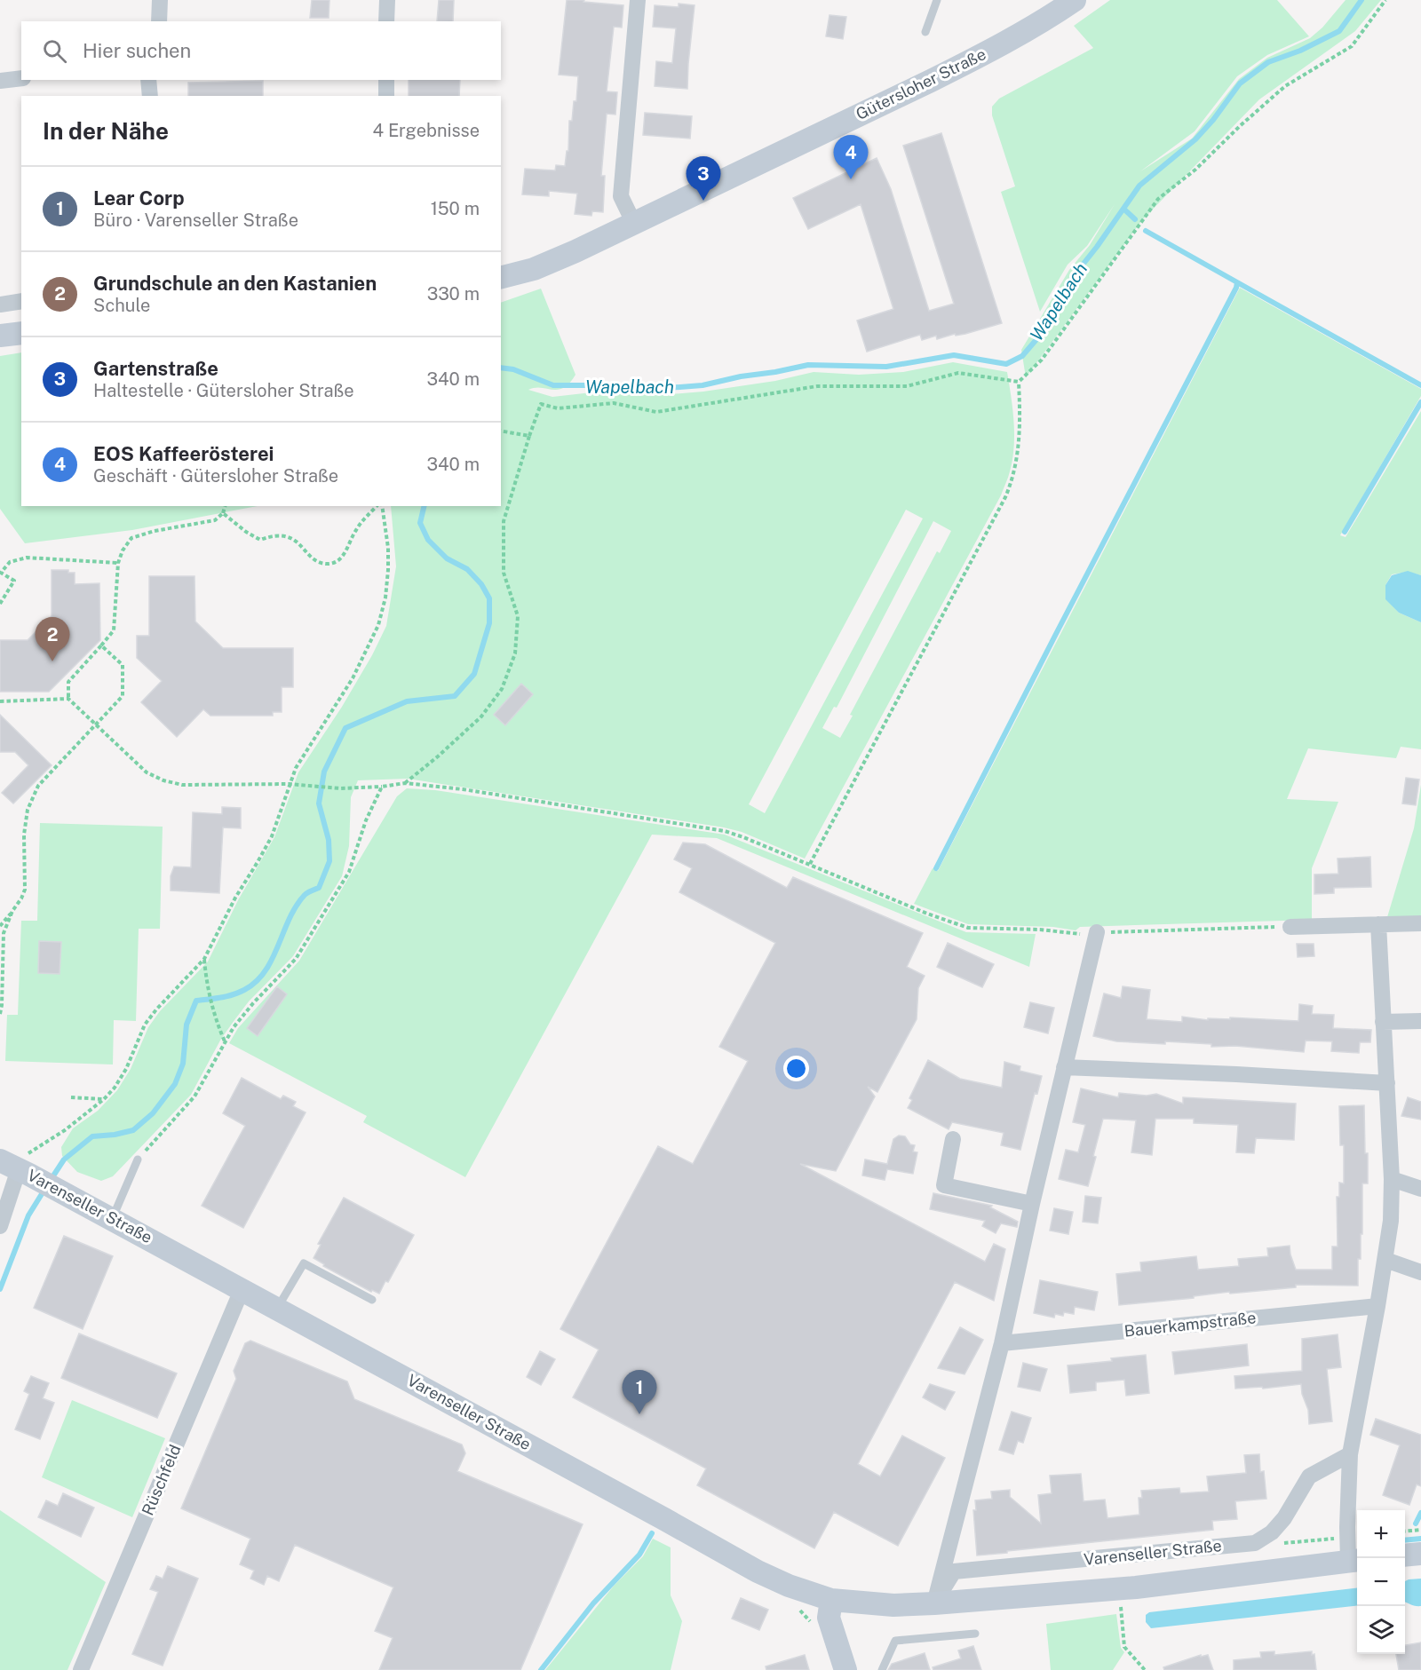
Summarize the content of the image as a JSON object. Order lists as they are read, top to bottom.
{
  "streets": {
    "main road": ["Gütersloher Straße", "Varenseller Straße"],
    "street": ["Bauerkampstraße", "Rüschfeld"]
  },
  "crossings": [
    ["Varenseller Straße", "Rüschfeld"]
  ],
  "water": ["Wapelbach"],
  "page": {
    "search": "Hier suchen",
    "heading": ["In der Nähe", "4 Ergebnisse"],
    "pins": [
      "4",
      "3",
      "2",
      "1"
    ],
    "list": [
      {
        "mark": "1",
        "name": "Lear Corp",
        "note": "Büro · Varenseller Straße",
        "value": "150 m"
      },
      {
        "mark": "2",
        "name": "Grundschule an den Kastanien",
        "note": "Schule",
        "value": "330 m"
      },
      {
        "mark": "3",
        "name": "Gartenstraße",
        "note": "Haltestelle · Gütersloher Straße",
        "value": "340 m"
      },
      {
        "mark": "4",
        "name": "EOS Kaffeerösterei",
        "note": "Geschäft · Gütersloher Straße",
        "value": "340 m"
      }
    ],
    "map_buttons": ["+", "−"]
  }
}
